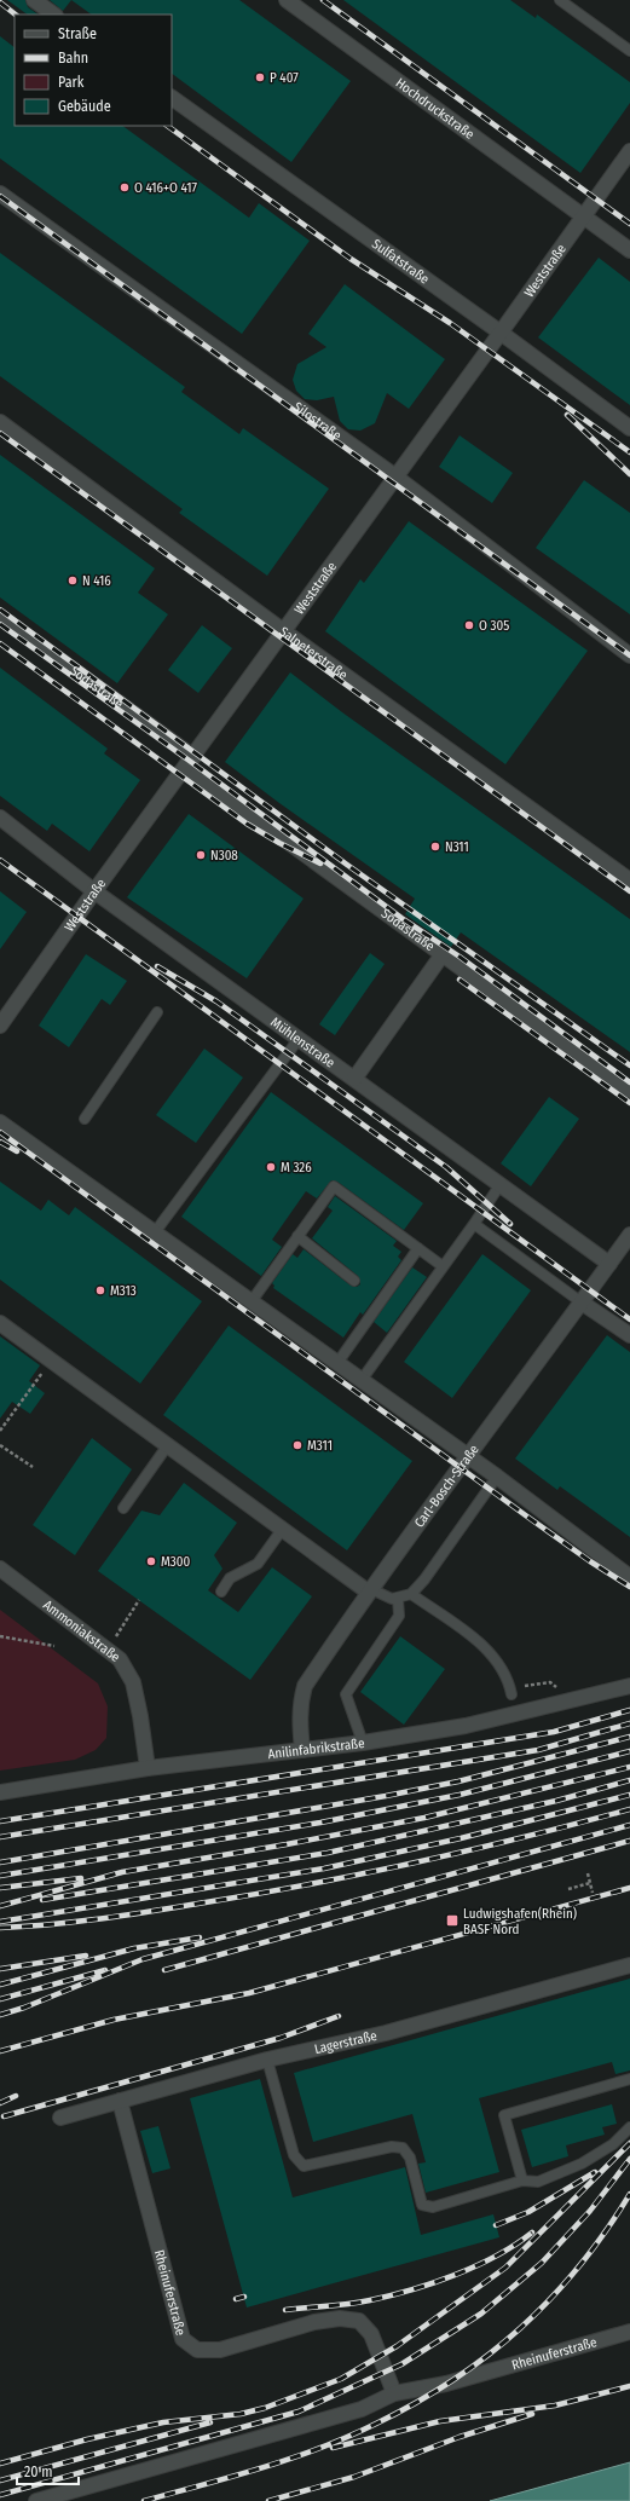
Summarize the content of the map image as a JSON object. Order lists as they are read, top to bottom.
{
  "streets": {
    "street": [
      "Hochdruckstraße",
      "Sulfatstraße",
      "Weststraße",
      "Silostraße",
      "Salpeterstraße",
      "Sodastraße",
      "Mühlenstraße",
      "Carl-Bosch-Straße",
      "Ammoniakstraße",
      "Anilinfabrikstraße",
      "Lagerstraße",
      "Rheinuferstraße"
    ]
  },
  "crossings": [
    ["Hochdruckstraße", "Weststraße"],
    ["Sulfatstraße", "Weststraße"],
    ["Weststraße", "Silostraße"],
    ["Weststraße", "Salpeterstraße"],
    ["Weststraße", "Sodastraße"],
    ["Weststraße", "Mühlenstraße"],
    ["Mühlenstraße", "Carl-Bosch-Straße"],
    ["Carl-Bosch-Straße", "Anilinfabrikstraße"],
    ["Ammoniakstraße", "Anilinfabrikstraße"],
    ["Lagerstraße", "Rheinuferstraße"]
  ],
  "places": {
    "other": [
      "P 407",
      "O 416+O 417",
      "N 416",
      "O 305",
      "N311",
      "N308",
      "M 326",
      "M313",
      "M311",
      "M300"
    ],
    "transit": ["Ludwigshafen(Rhein) BASF Nord"]
  },
  "legend": [
    "Straße",
    "Bahn",
    "Park",
    "Gebäude"
  ],
  "scale_bar": "20 m"
}
